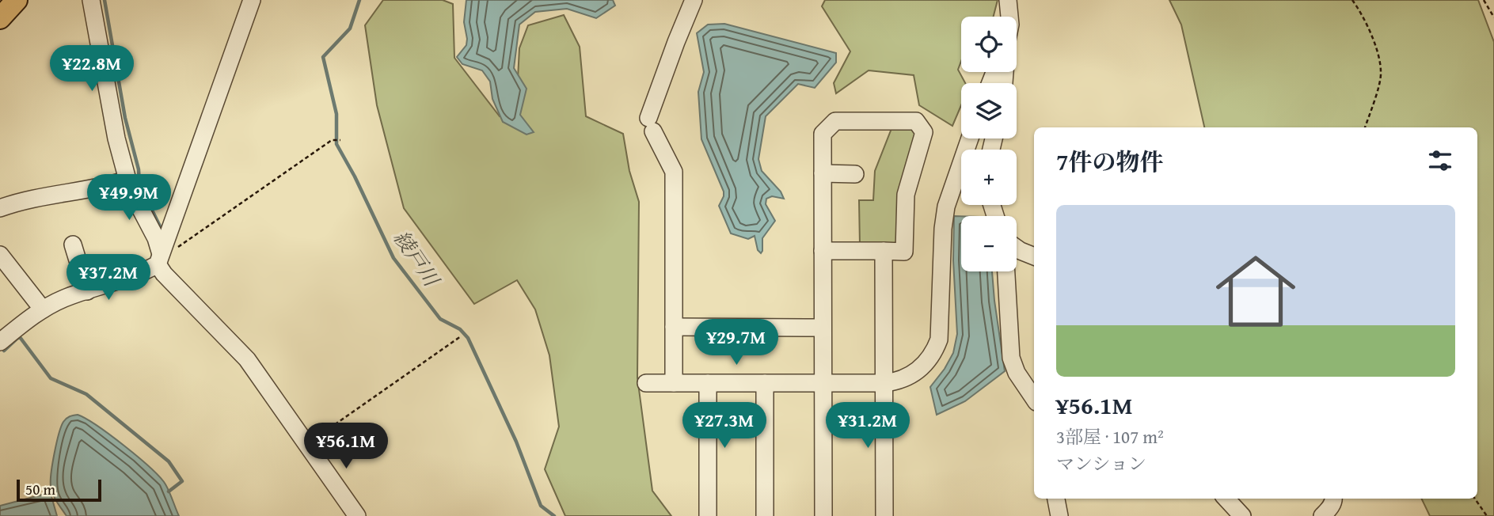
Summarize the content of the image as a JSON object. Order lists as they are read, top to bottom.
{
  "water": ["綾戸川"],
  "scale_bar": "50 m",
  "page": {
    "map_buttons": ["+", "−"],
    "price": [
      "¥22.8M",
      "¥49.9M",
      "¥37.2M",
      "¥29.7M",
      "¥27.3M",
      "¥31.2M",
      "¥56.1M"
    ],
    "heading": "7件の物件",
    "list": [
      {
        "name": "¥56.1M",
        "note": "3部屋 · 107 m² · マンション"
      }
    ],
    "scale": "50 m"
  }
}
